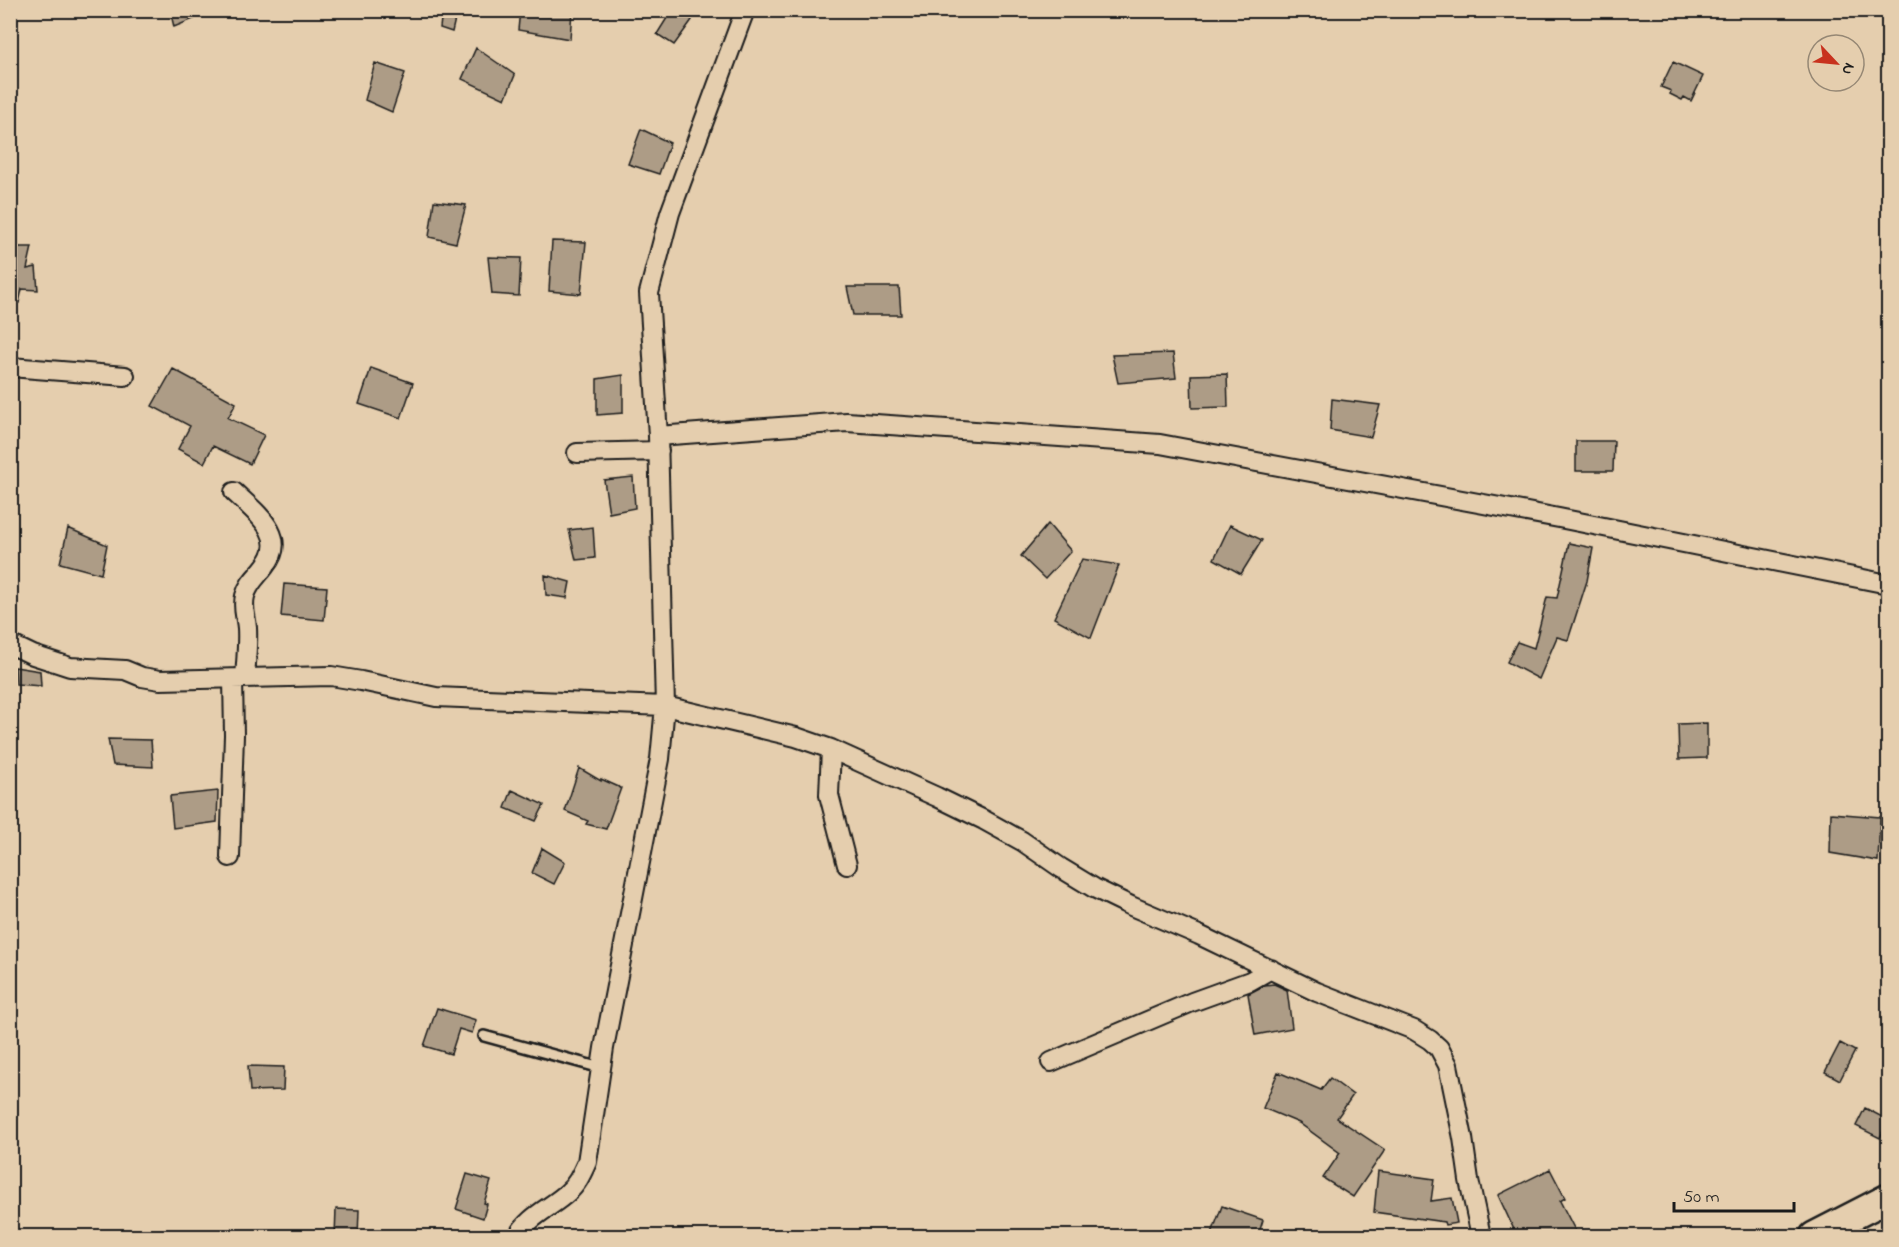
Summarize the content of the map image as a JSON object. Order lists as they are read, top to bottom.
{
  "scale_bar": "50 m",
  "north": "bottom right"
}
